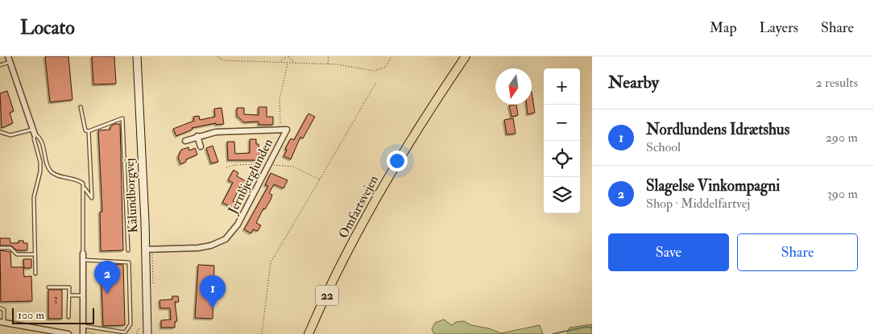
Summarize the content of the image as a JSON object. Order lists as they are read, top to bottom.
{
  "streets": {
    "main road": ["Omfartsvejen", "22"],
    "street": ["Jernbjerglunden", "Kalundborgvej"]
  },
  "crossings": [
    ["Jernbjerglunden", "Kalundborgvej"]
  ],
  "house_numbers": ["3"],
  "scale_bar": "100 m",
  "north": "bottom",
  "page": {
    "header": "Locato",
    "nav": ["Map", "Layers", "Share"],
    "heading": ["Nearby", "2 results"],
    "map_buttons": ["+", "−"],
    "list": [
      {
        "mark": "1",
        "name": "Nordlundens Idrætshus",
        "note": "School",
        "value": "290 m"
      },
      {
        "mark": "2",
        "name": "Slagelse Vinkompagni",
        "note": "Shop · Middelfartvej",
        "value": "390 m"
      }
    ],
    "buttons": ["Save", "Share"],
    "pins": ["2", "1"],
    "scale": "100 m"
  }
}
